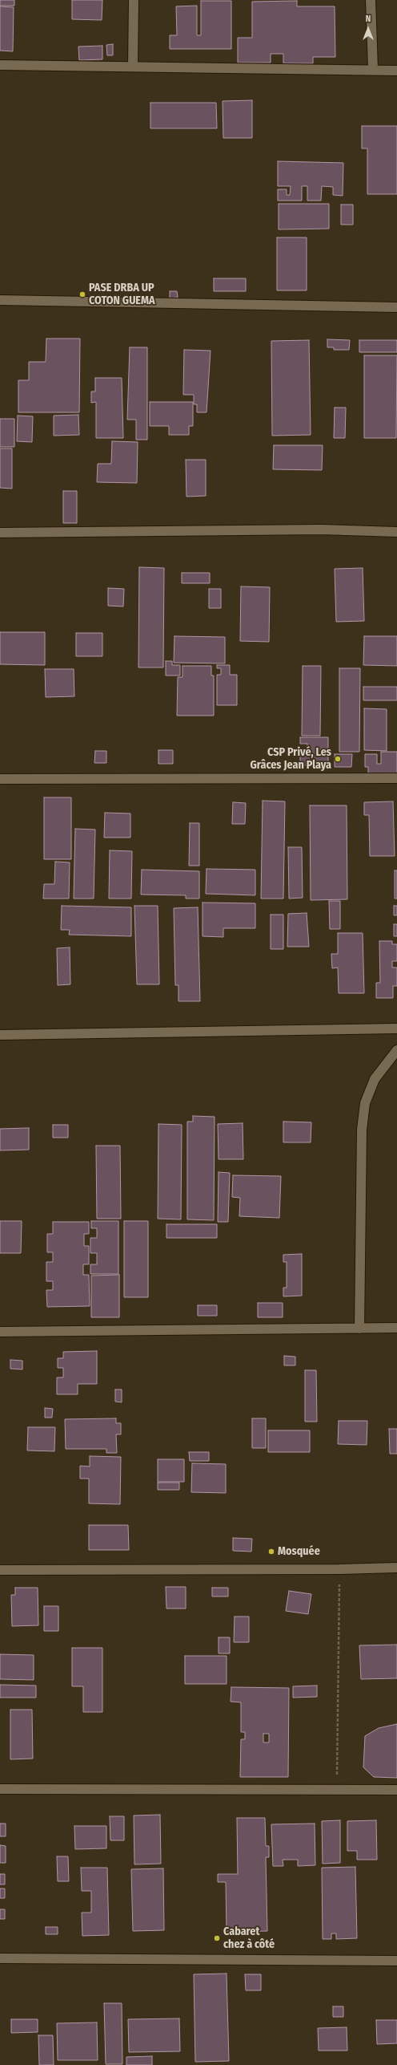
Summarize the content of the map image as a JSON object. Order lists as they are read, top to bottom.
{
  "places": [
    "PASE DRBA UP COTON GUEMA",
    "CSP Privé, Les Grâces Jean Playa",
    "Mosquée",
    "Cabaret chez à côté"
  ],
  "north": "top"
}
